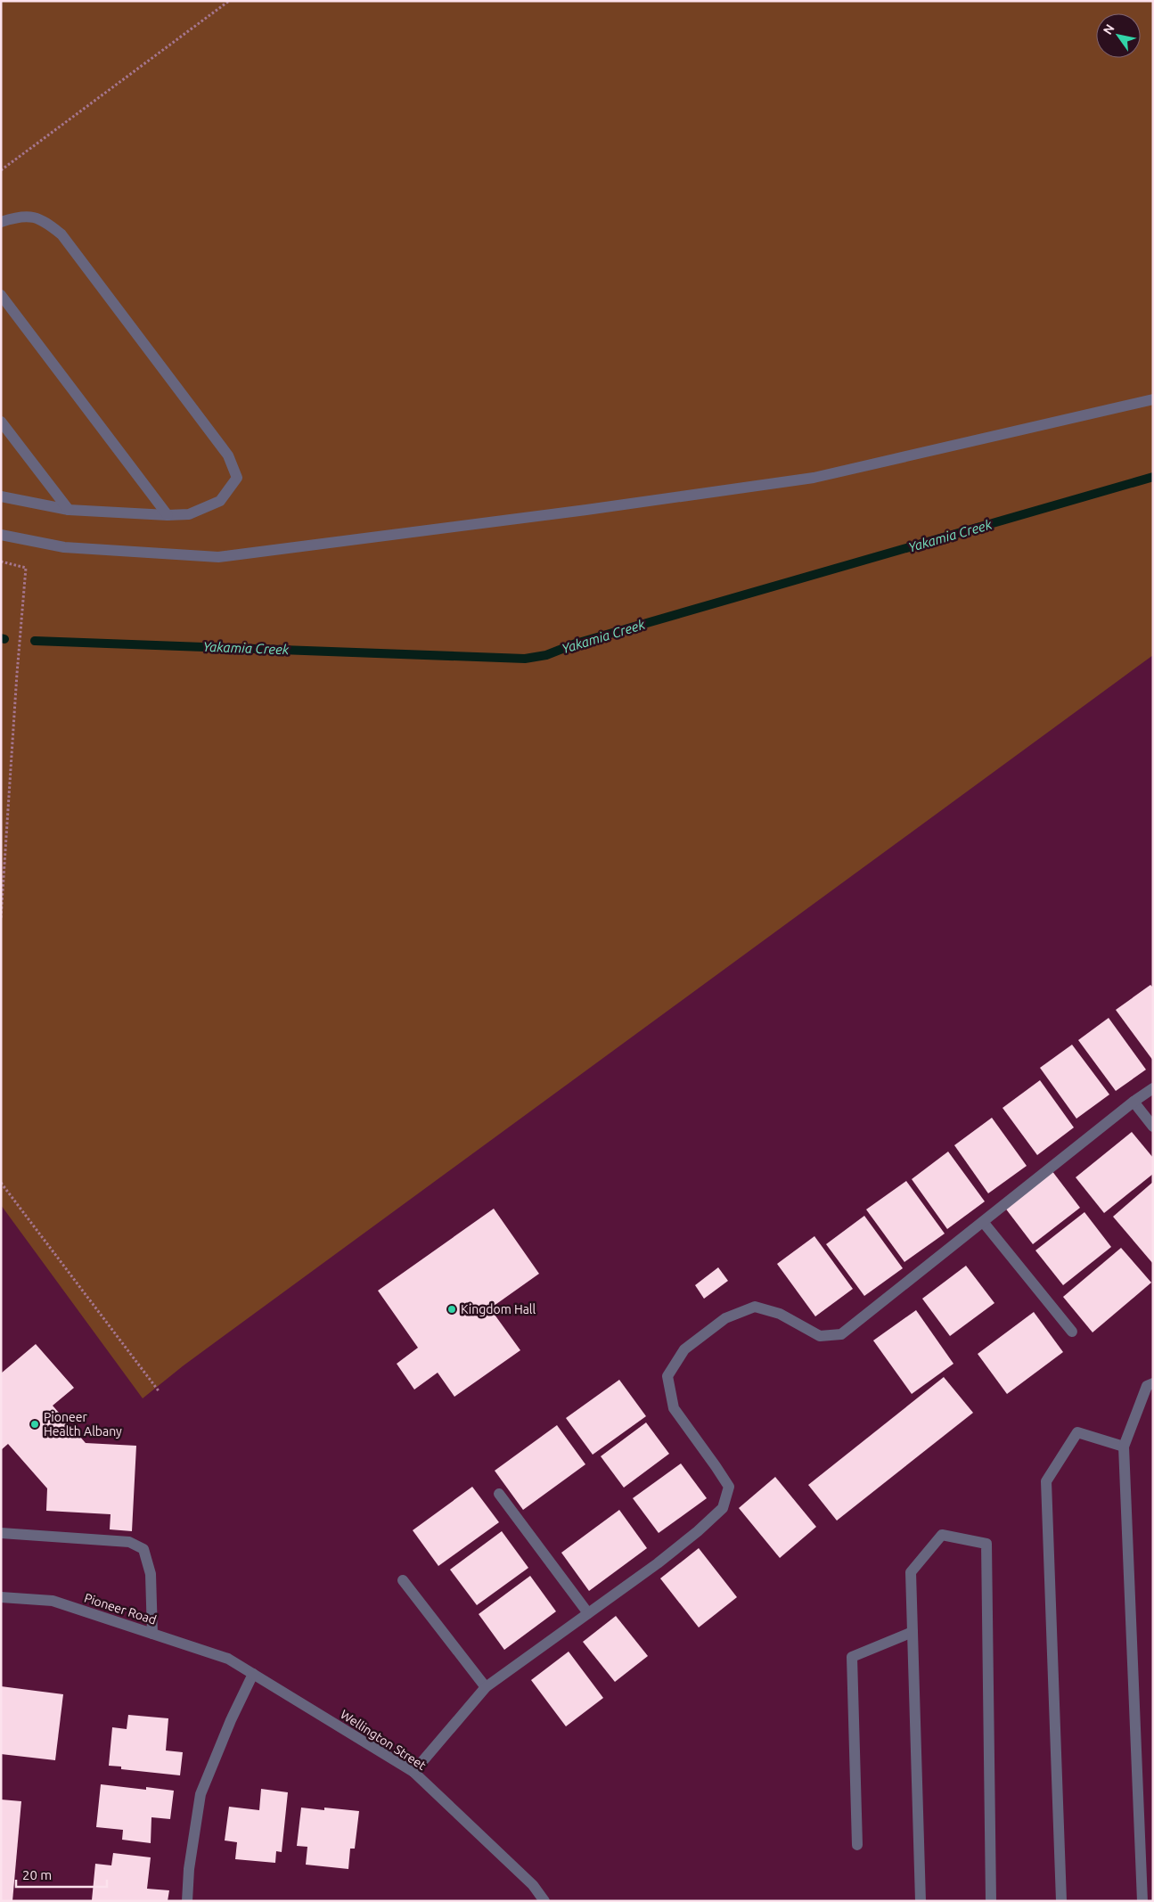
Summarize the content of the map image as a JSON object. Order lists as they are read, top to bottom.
{
  "streets": {
    "street": ["Pioneer Road", "Wellington Street"]
  },
  "crossings": [
    ["Pioneer Road", "Wellington Street"]
  ],
  "water": ["Yakamia Creek"],
  "places": ["Kingdom Hall", "Pioneer Health Albany"],
  "scale_bar": "20 m",
  "north": "top left"
}
